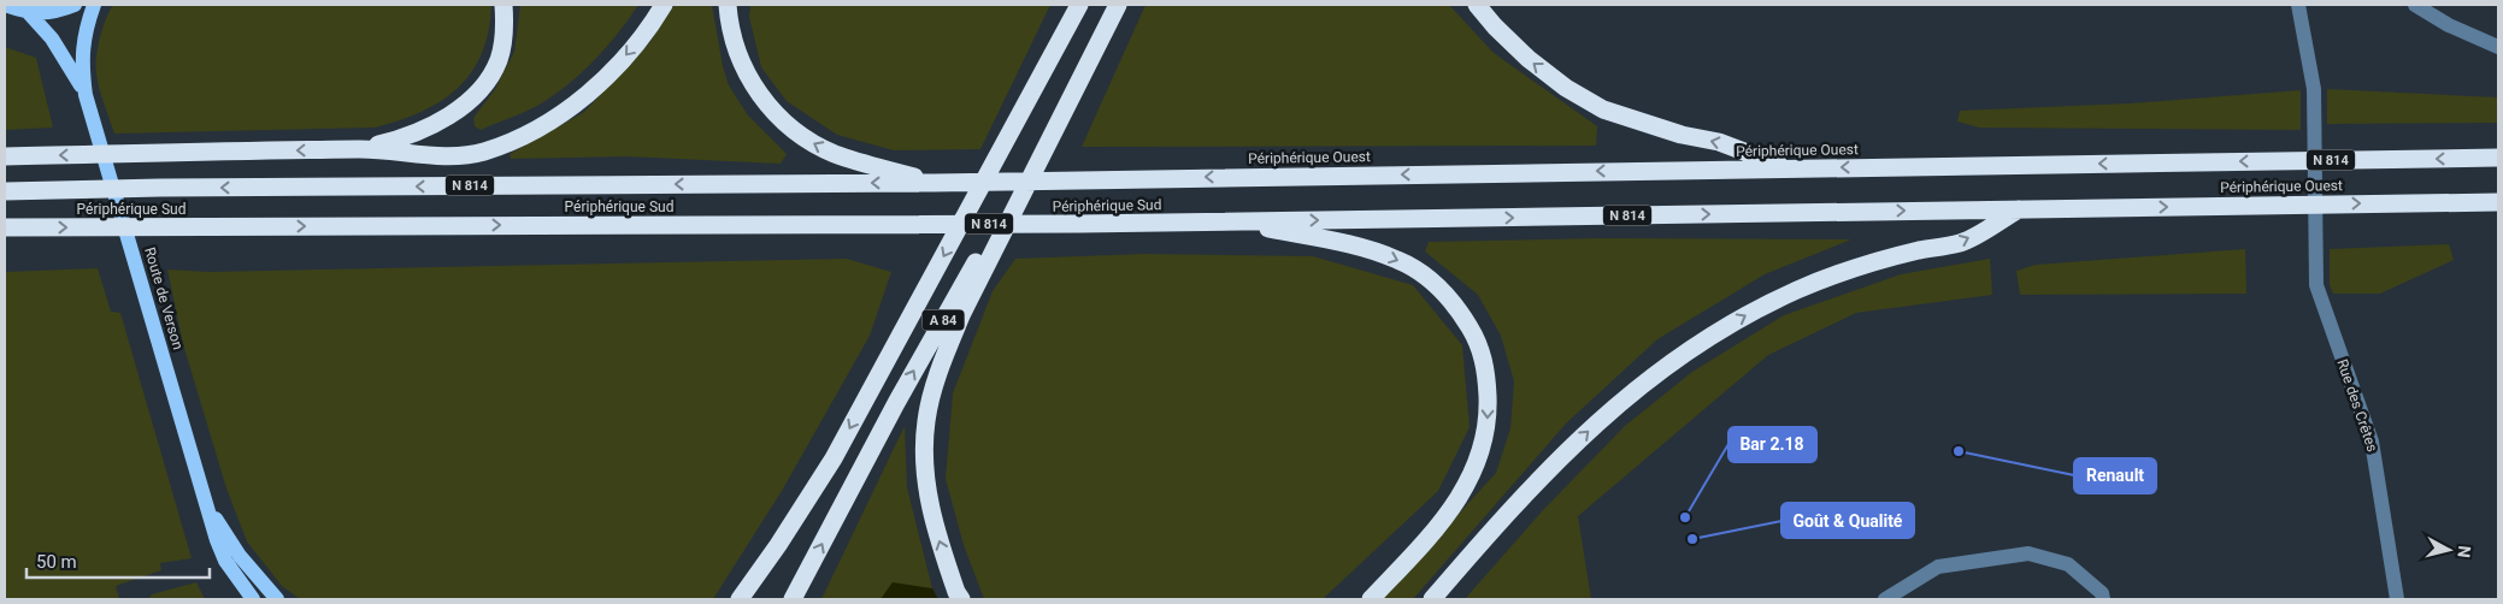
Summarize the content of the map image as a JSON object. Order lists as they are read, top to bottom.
{
  "streets": {
    "highway": [
      "Périphérique Ouest",
      "N 814",
      "Périphérique Sud",
      "A 84"
    ],
    "main road": ["Route de Verson"],
    "street": ["Rue des Crêtes"]
  },
  "crossings": [
    ["Périphérique Ouest", "Périphérique Sud"]
  ],
  "places": ["Renault", "Bar 2.18", "Goût & Qualité"],
  "scale_bar": "50 m",
  "north": "right"
}
